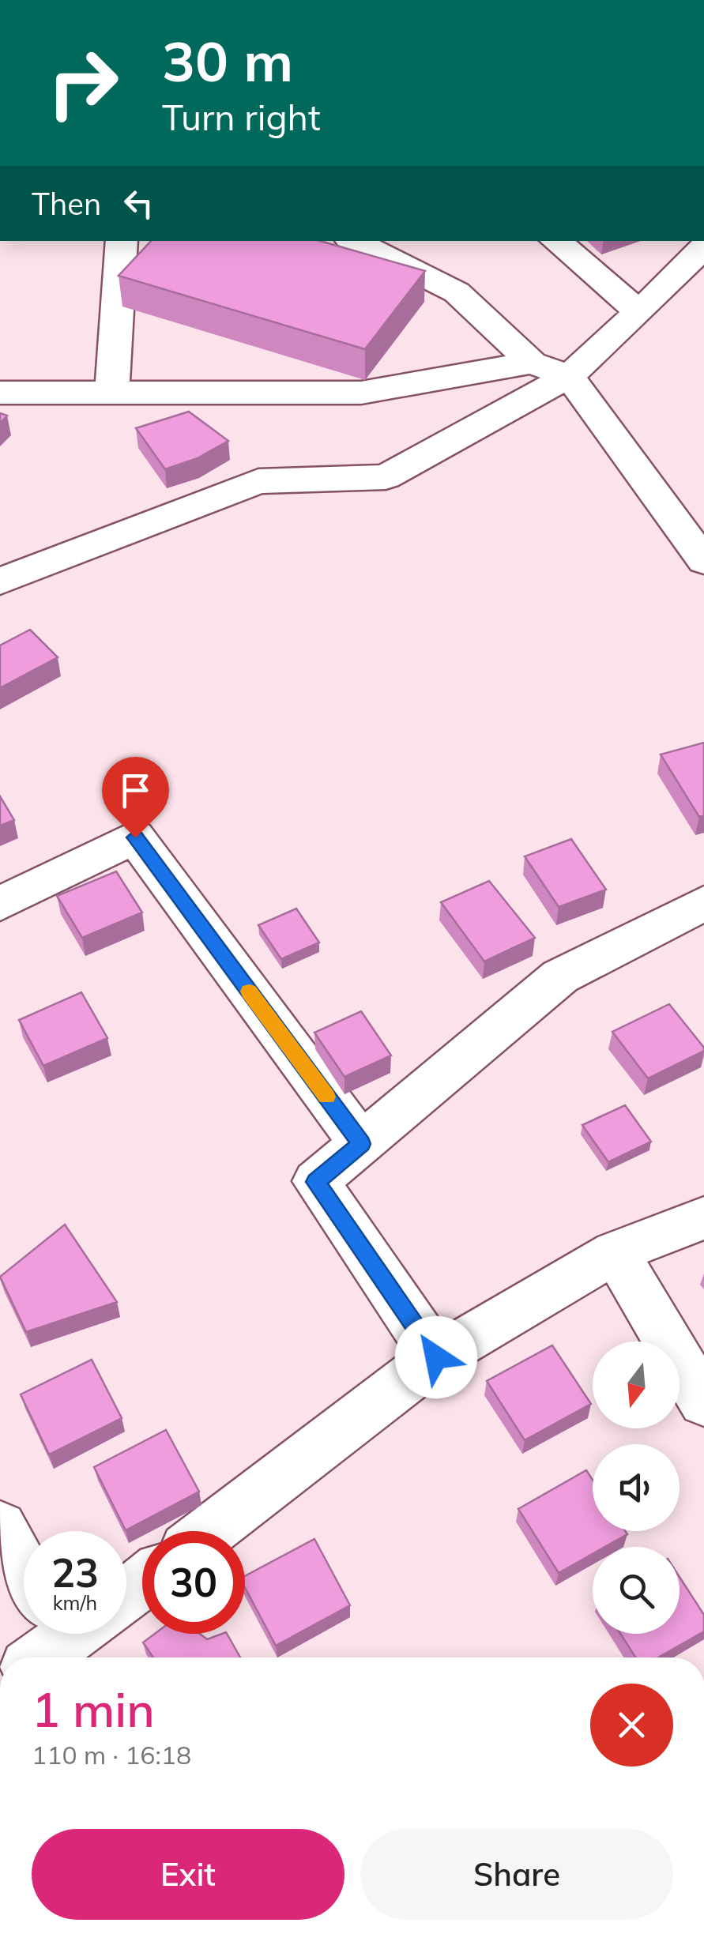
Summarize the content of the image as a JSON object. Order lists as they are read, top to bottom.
{
  "north": "bottom",
  "page": {
    "turn": ["30 m", "Turn right"],
    "then": "Then",
    "speed": "23 km/h",
    "limit": "30",
    "heading": ["1 min", "110 m · 16:18"],
    "buttons": ["Exit", "Share"]
  }
}
